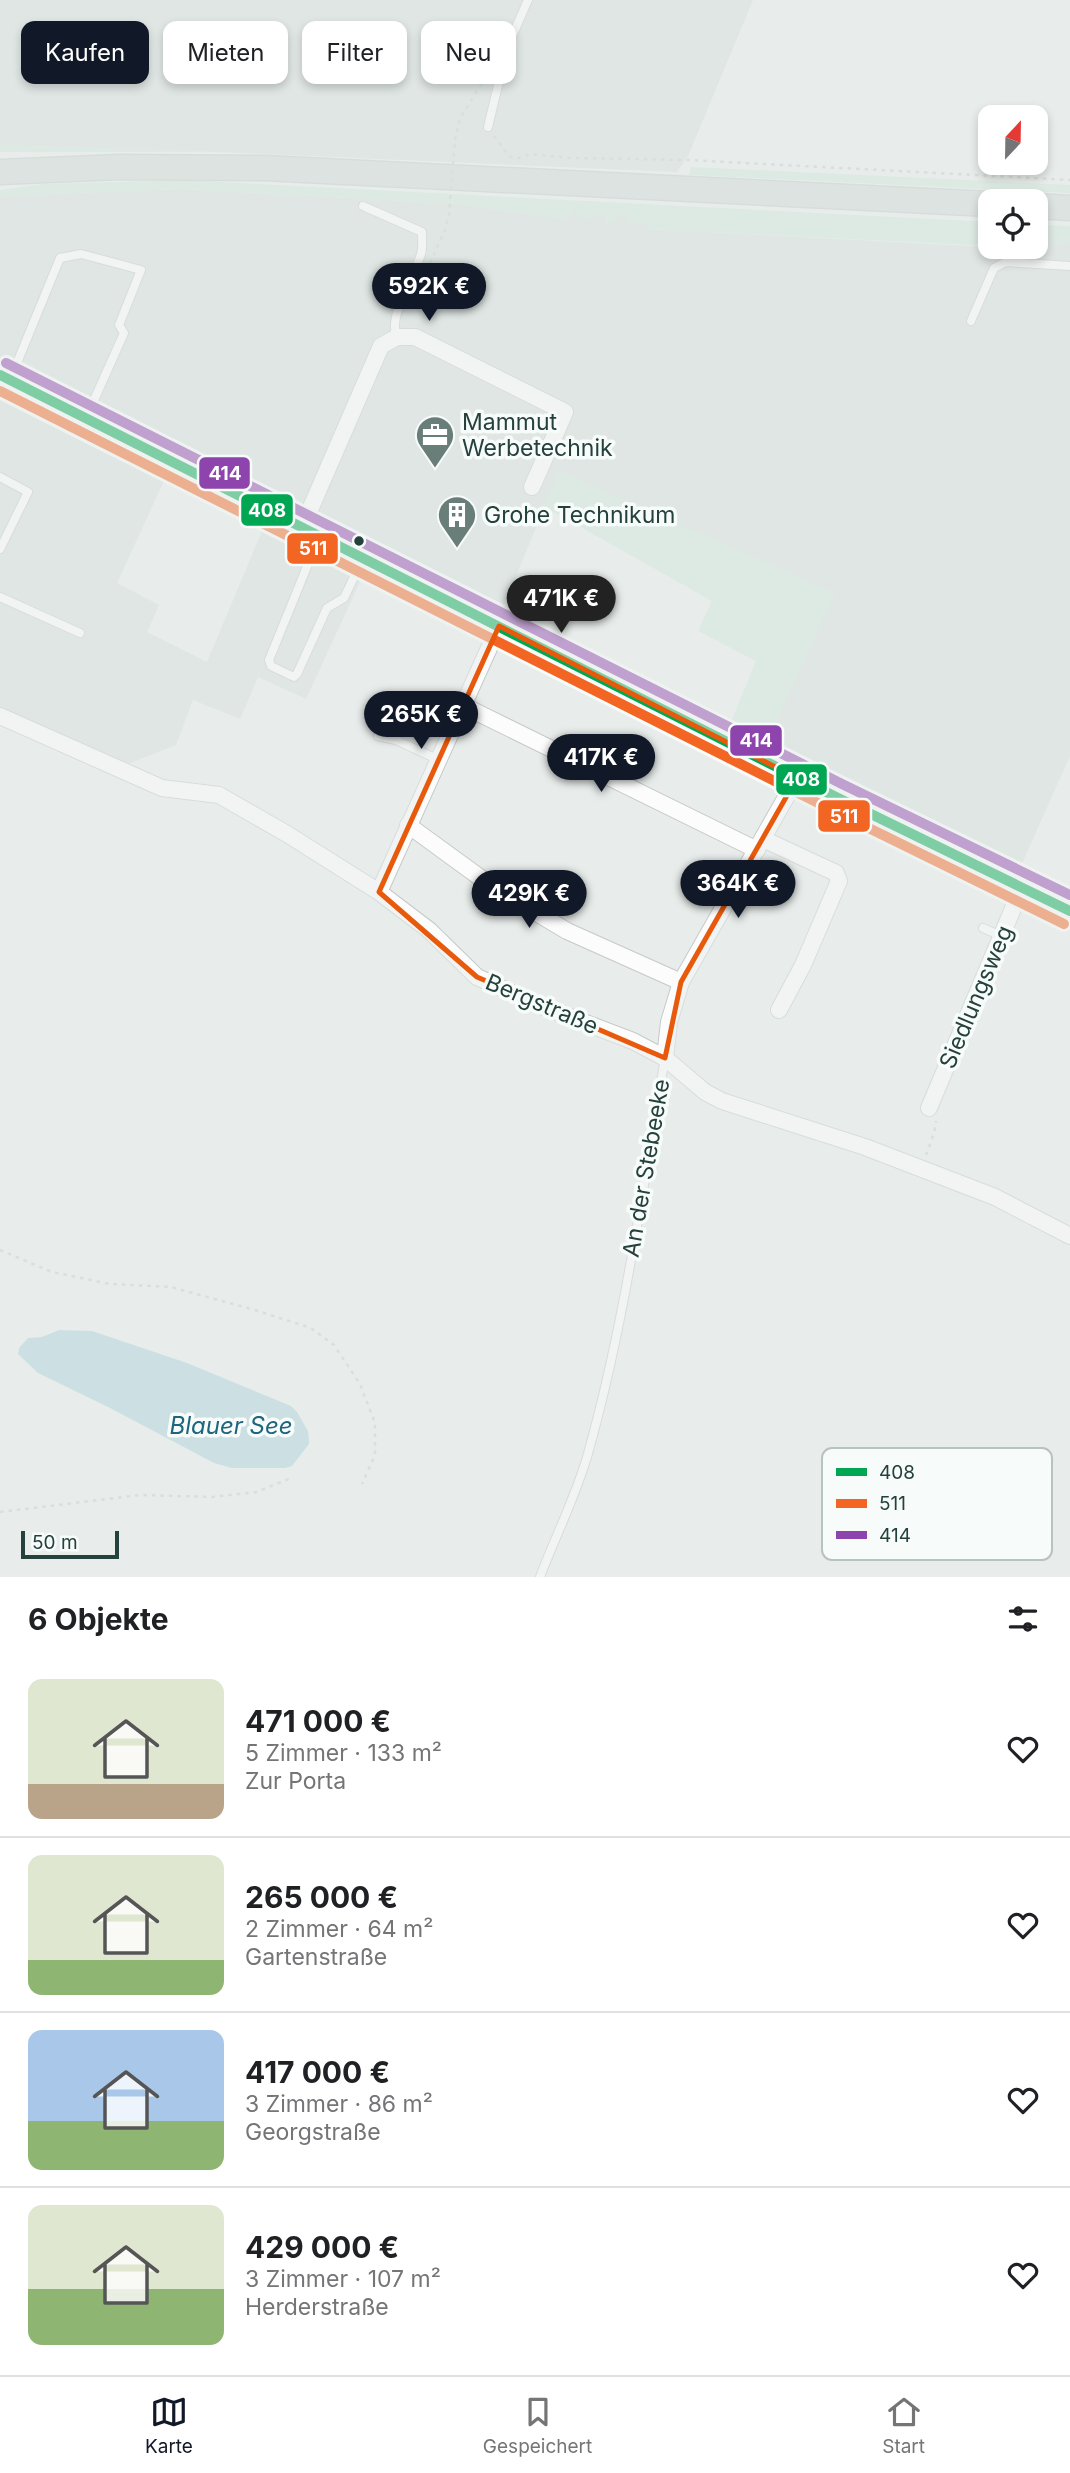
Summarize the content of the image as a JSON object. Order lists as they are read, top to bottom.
{
  "streets": {
    "street": ["Siedlungsweg", "Bergstraße", "An der Stebeeke"]
  },
  "crossings": [
    ["Bergstraße", "An der Stebeeke"]
  ],
  "water": ["Blauer See"],
  "places": {
    "office": ["Mammut Werbetechnik"],
    "building": ["Grohe Technikum"]
  },
  "lines": ["transit line 414", "transit line 408", "transit line 511"],
  "legend": ["408", "511", "414"],
  "scale_bar": "50 m",
  "north": "top",
  "page": {
    "chip": [
      "Kaufen",
      "Mieten",
      "Filter",
      "Neu"
    ],
    "price": [
      "592K €",
      "471K €",
      "265K €",
      "417K €",
      "364K €",
      "429K €"
    ],
    "scale": "50 m",
    "heading": "6 Objekte",
    "list": [
      {
        "name": "471 000 €",
        "note": "5 Zimmer · 133 m² · Zur Porta"
      },
      {
        "name": "265 000 €",
        "note": "2 Zimmer · 64 m² · Gartenstraße"
      },
      {
        "name": "417 000 €",
        "note": "3 Zimmer · 86 m² · Georgstraße"
      },
      {
        "name": "429 000 €",
        "note": "3 Zimmer · 107 m² · Herderstraße"
      }
    ],
    "tabs": ["Karte", "Gespeichert", "Start"]
  }
}
